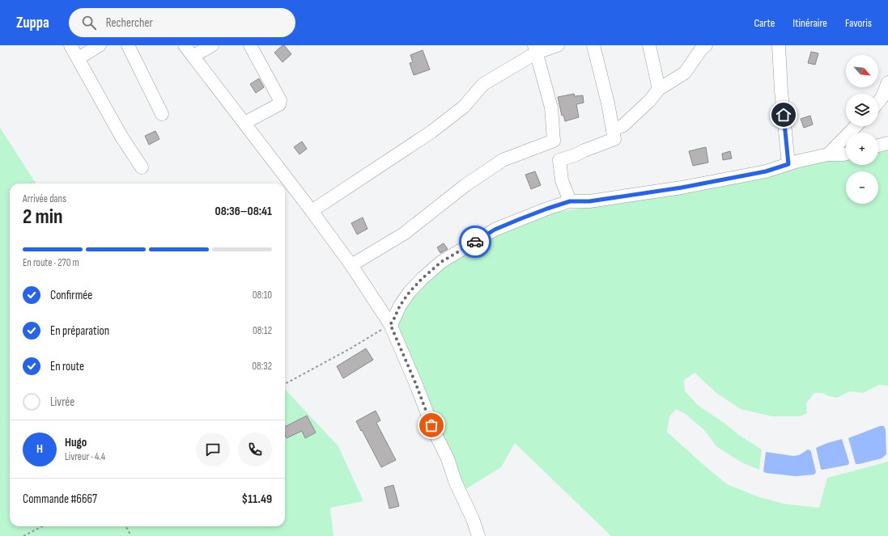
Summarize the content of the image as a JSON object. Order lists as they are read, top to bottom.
{
  "north": "bottom right",
  "page": {
    "header": "Zuppa",
    "search": "Rechercher",
    "nav": ["Carte", "Itinéraire", "Favoris"],
    "map_buttons": ["+", "−"],
    "heading": ["2 min", "Arrivée dans", "08:36–08:41"],
    "panel": [
      "Hugo",
      "Livreur · 4.4",
      "Commande #6667",
      "$11.49"
    ],
    "bar": "En route · 270 m",
    "list": [
      ["Confirmée", "08:10"],
      ["En préparation", "08:12"],
      ["En route", "08:32"],
      "Livrée"
    ],
    "round": "H"
  }
}
